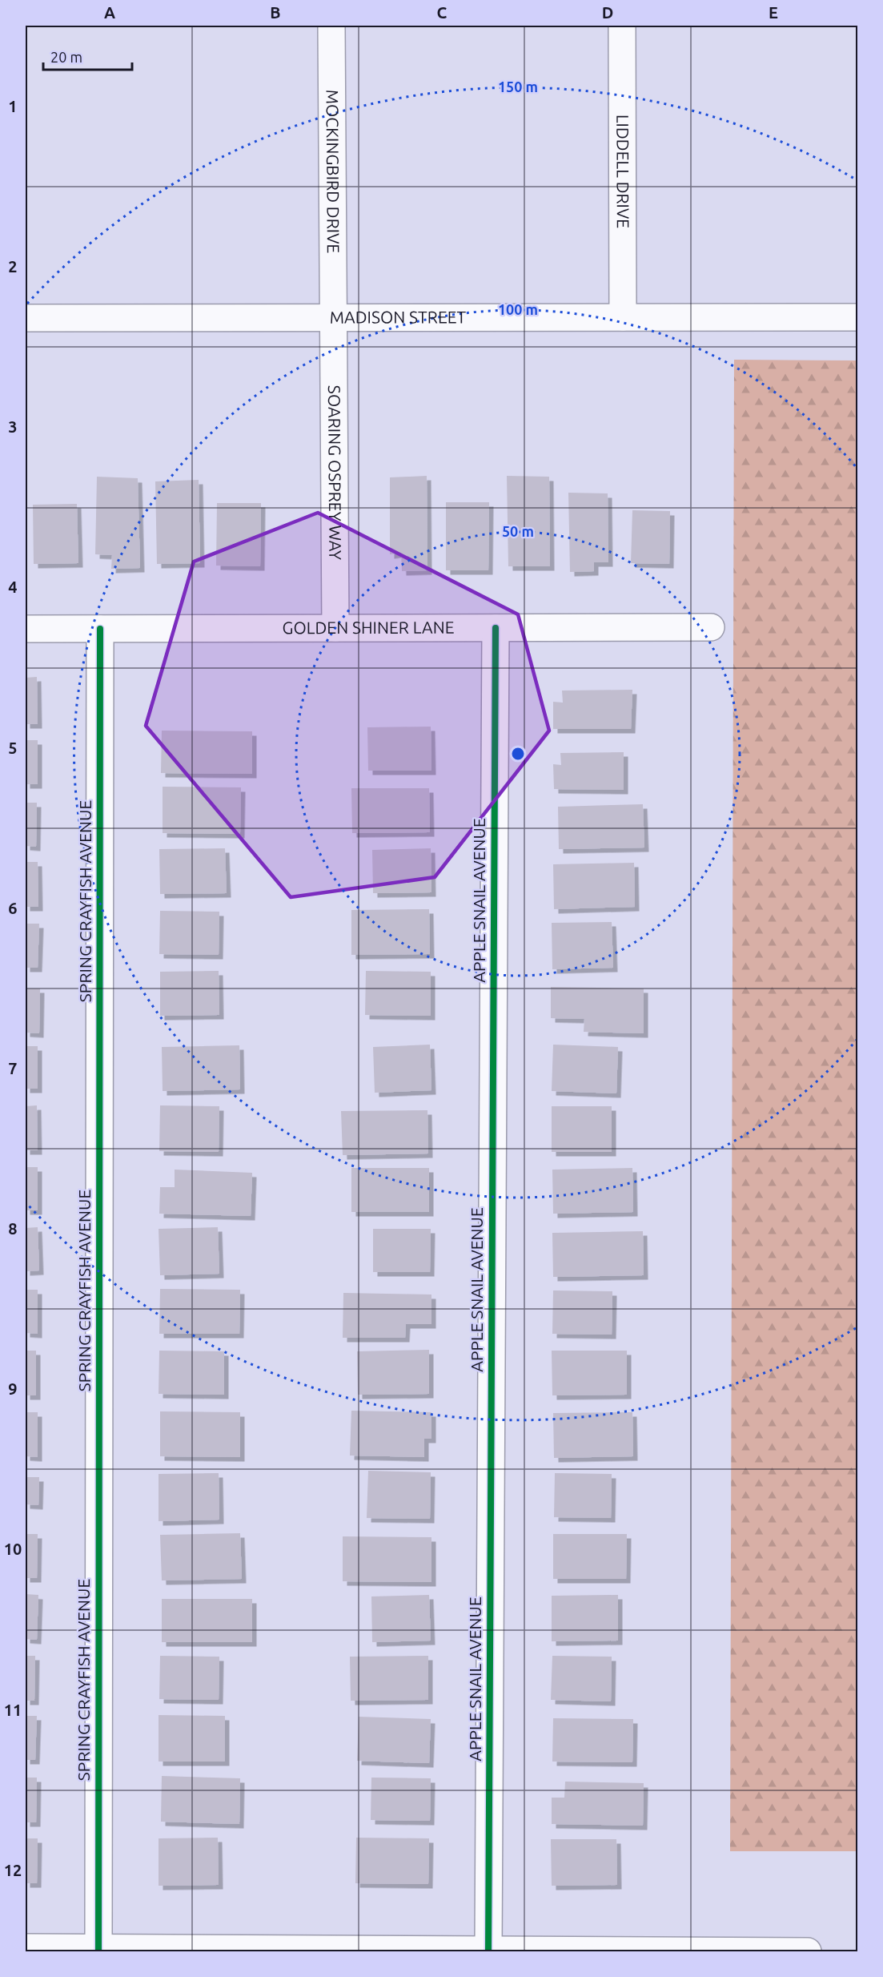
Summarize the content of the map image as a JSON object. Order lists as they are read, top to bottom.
{
  "streets": {
    "street": [
      "MOCKINGBIRD DRIVE",
      "LIDDELL DRIVE",
      "MADISON STREET",
      "SOARING OSPREY WAY",
      "GOLDEN SHINER LANE",
      "APPLE SNAIL AVENUE",
      "SPRING CRAYFISH AVENUE"
    ]
  },
  "crossings": [
    ["MOCKINGBIRD DRIVE", "MADISON STREET"],
    ["MOCKINGBIRD DRIVE", "SOARING OSPREY WAY"],
    ["LIDDELL DRIVE", "MADISON STREET"],
    ["MADISON STREET", "SOARING OSPREY WAY"],
    ["SOARING OSPREY WAY", "GOLDEN SHINER LANE"],
    ["GOLDEN SHINER LANE", "APPLE SNAIL AVENUE"],
    ["GOLDEN SHINER LANE", "SPRING CRAYFISH AVENUE"]
  ],
  "scale_bar": "20 m",
  "grid": {
    "columns": [
      "A",
      "B",
      "C",
      "D",
      "E"
    ],
    "rows": [
      "1",
      "2",
      "3",
      "4",
      "5",
      "6",
      "7",
      "8",
      "9",
      "10",
      "11",
      "12"
    ]
  },
  "rings": ["150 m", "100 m", "50 m"]
}
